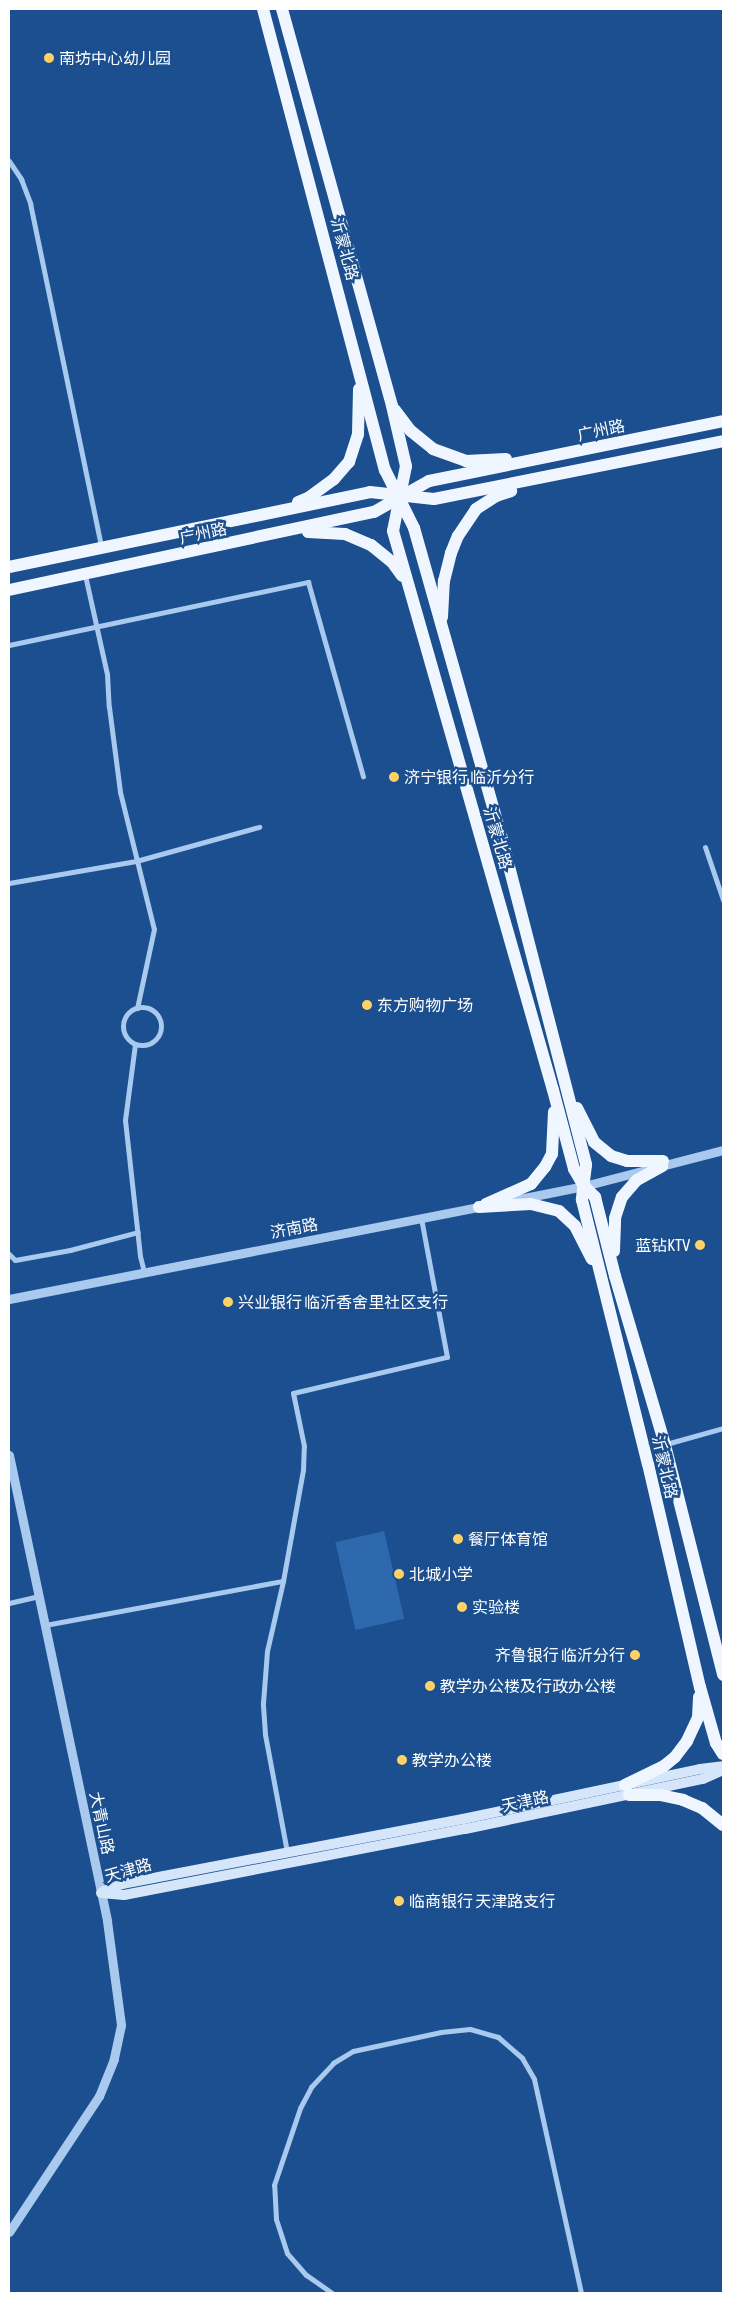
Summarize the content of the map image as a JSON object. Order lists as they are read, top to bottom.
{
  "streets": {
    "main road": ["沂蒙北路", "广州路", "天津路"],
    "street": ["济南路", "大青山路"]
  },
  "crossings": [
    ["沂蒙北路", "广州路"],
    ["沂蒙北路", "济南路"],
    ["天津路", "大青山路"]
  ],
  "places": [
    "南坊中心幼儿园",
    "济宁银行 临沂分行",
    "东方购物广场",
    "蓝钻KTV",
    "兴业银行 临沂香舍里社区支行",
    "餐厅体育馆",
    "北城小学",
    "实验楼",
    "齐鲁银行 临沂分行",
    "教学办公楼及行政办公楼",
    "教学办公楼",
    "临商银行 天津路支行"
  ]
}
